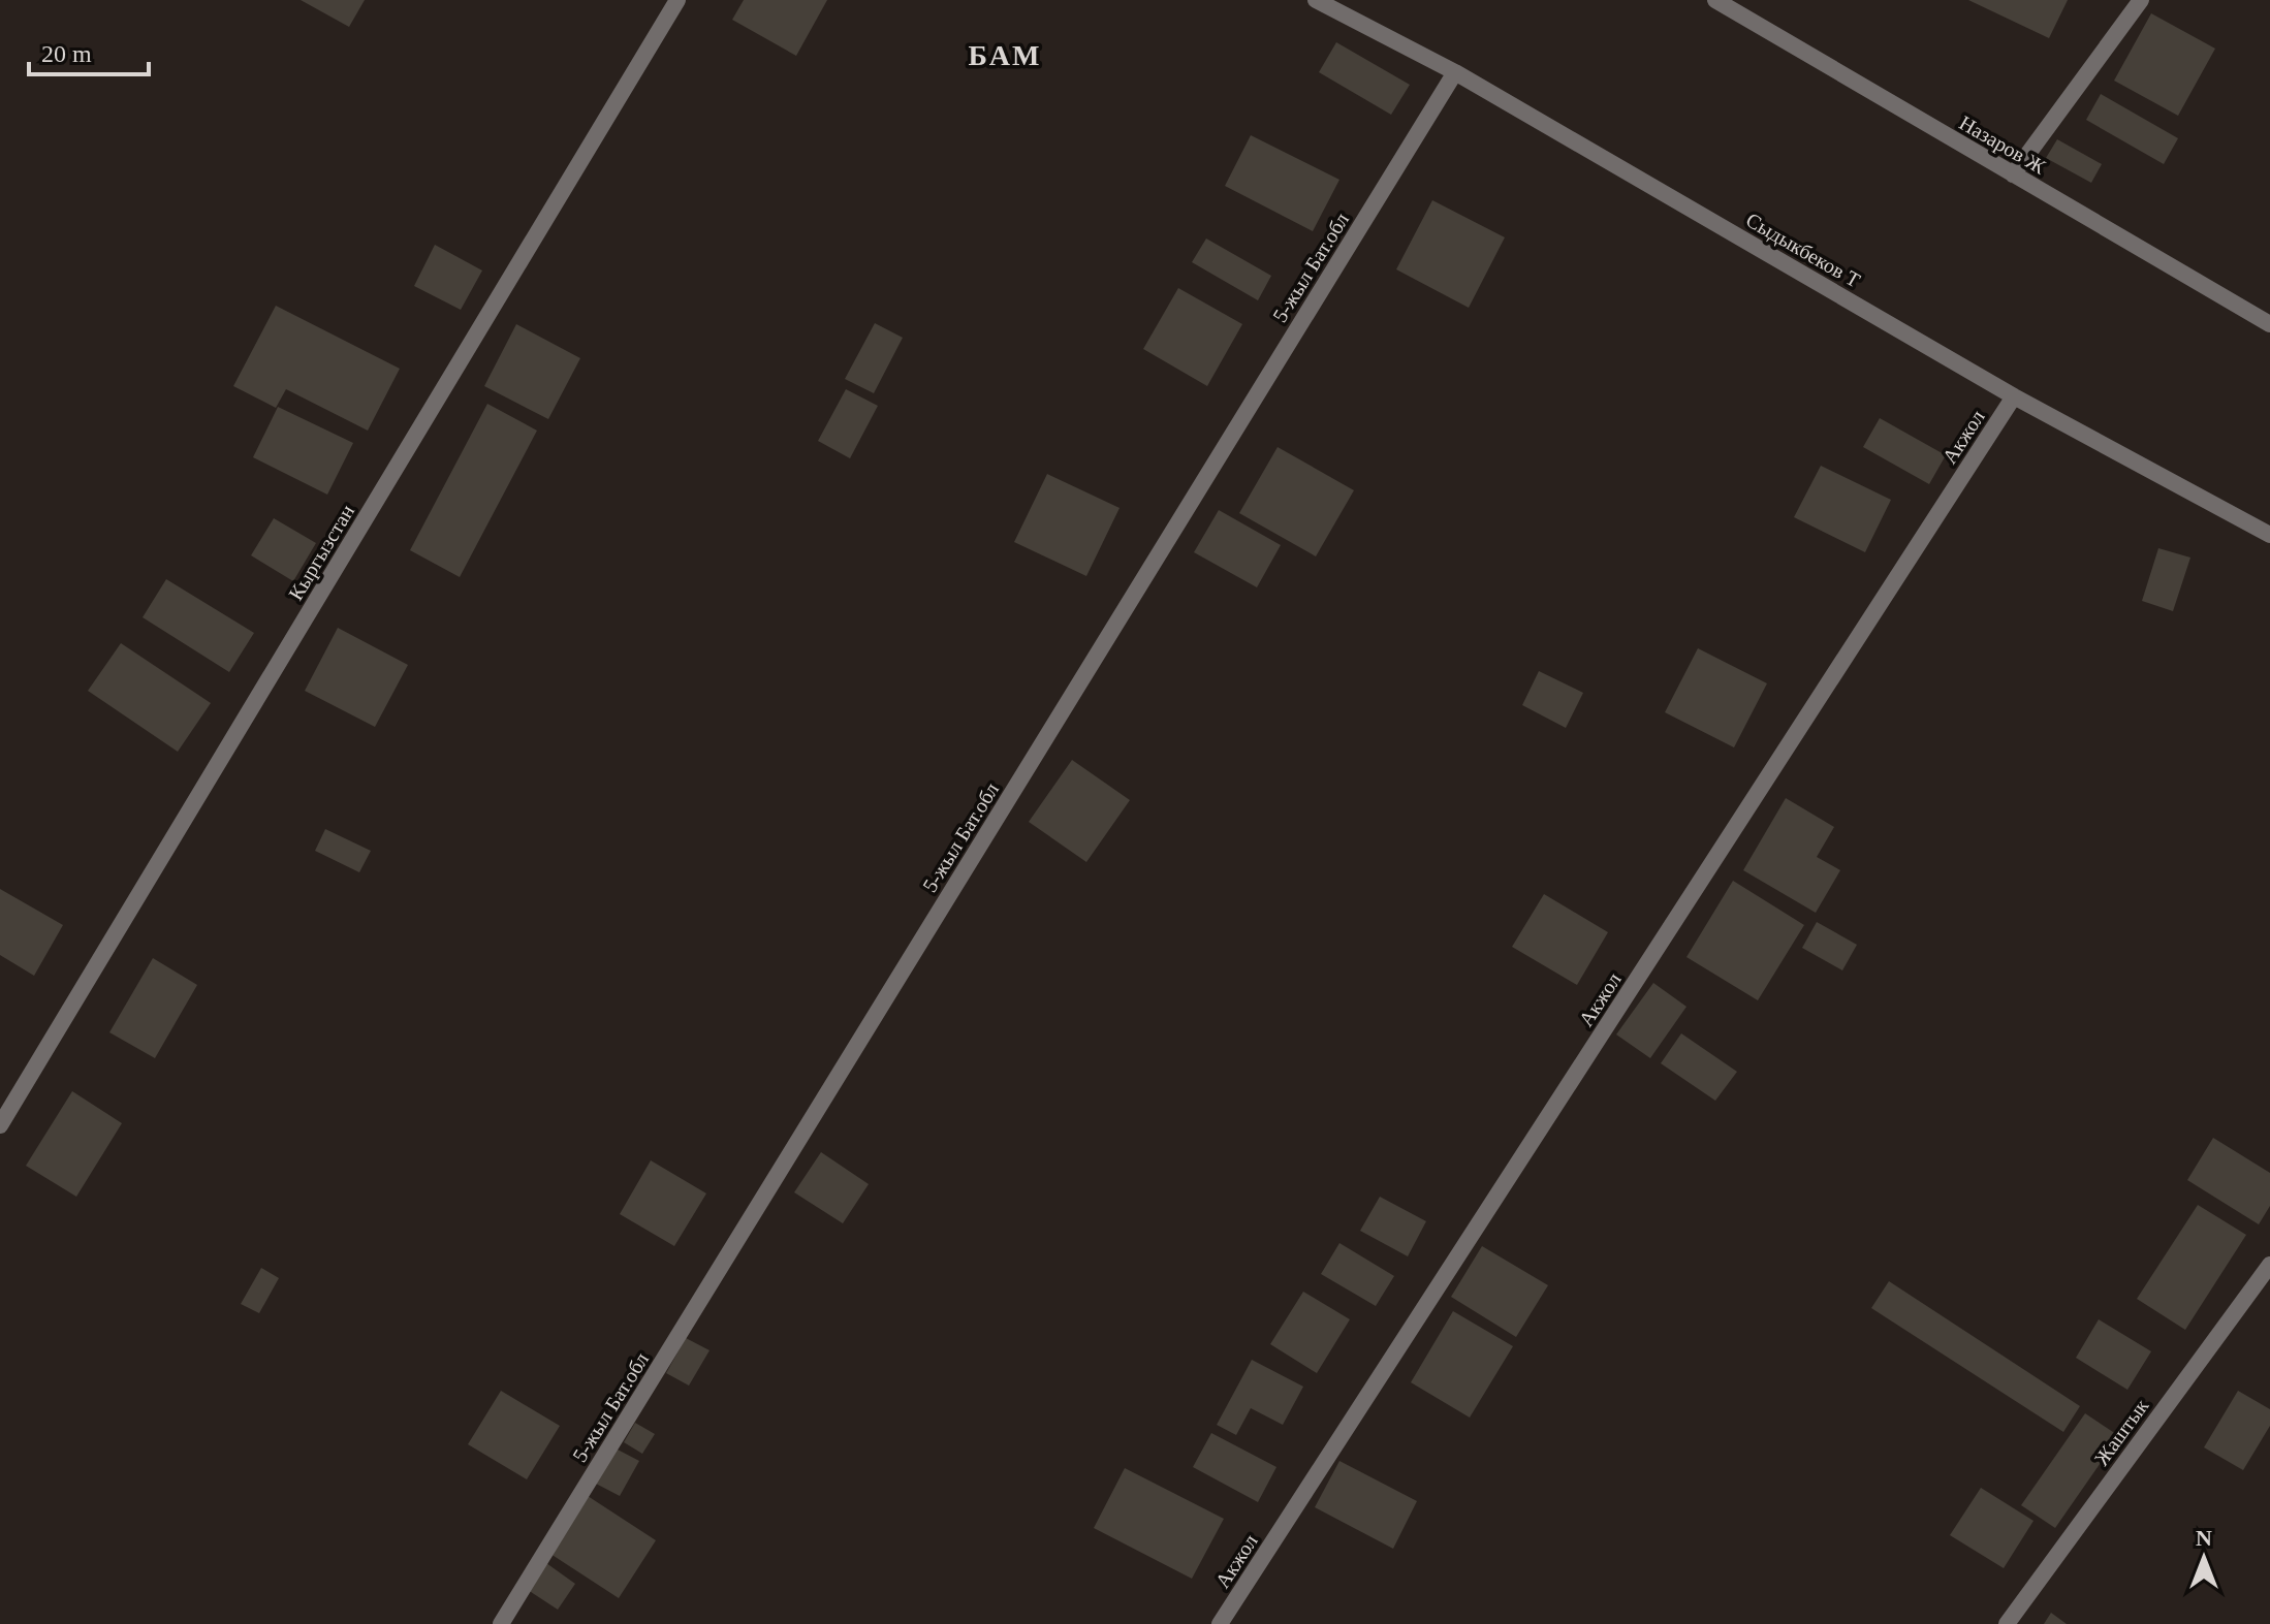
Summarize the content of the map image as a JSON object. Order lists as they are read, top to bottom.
{
  "streets": {
    "street": [
      "Назаров Ж",
      "Сыдыкбеков Т",
      "5-жыл Бат.обл",
      "Акжол",
      "Кыргызстан",
      "Жаштык"
    ]
  },
  "crossings": [
    ["Сыдыкбеков Т", "5-жыл Бат.обл"],
    ["Сыдыкбеков Т", "Акжол"]
  ],
  "districts": ["БАМ"],
  "scale_bar": "20 m",
  "north": "top"
}
